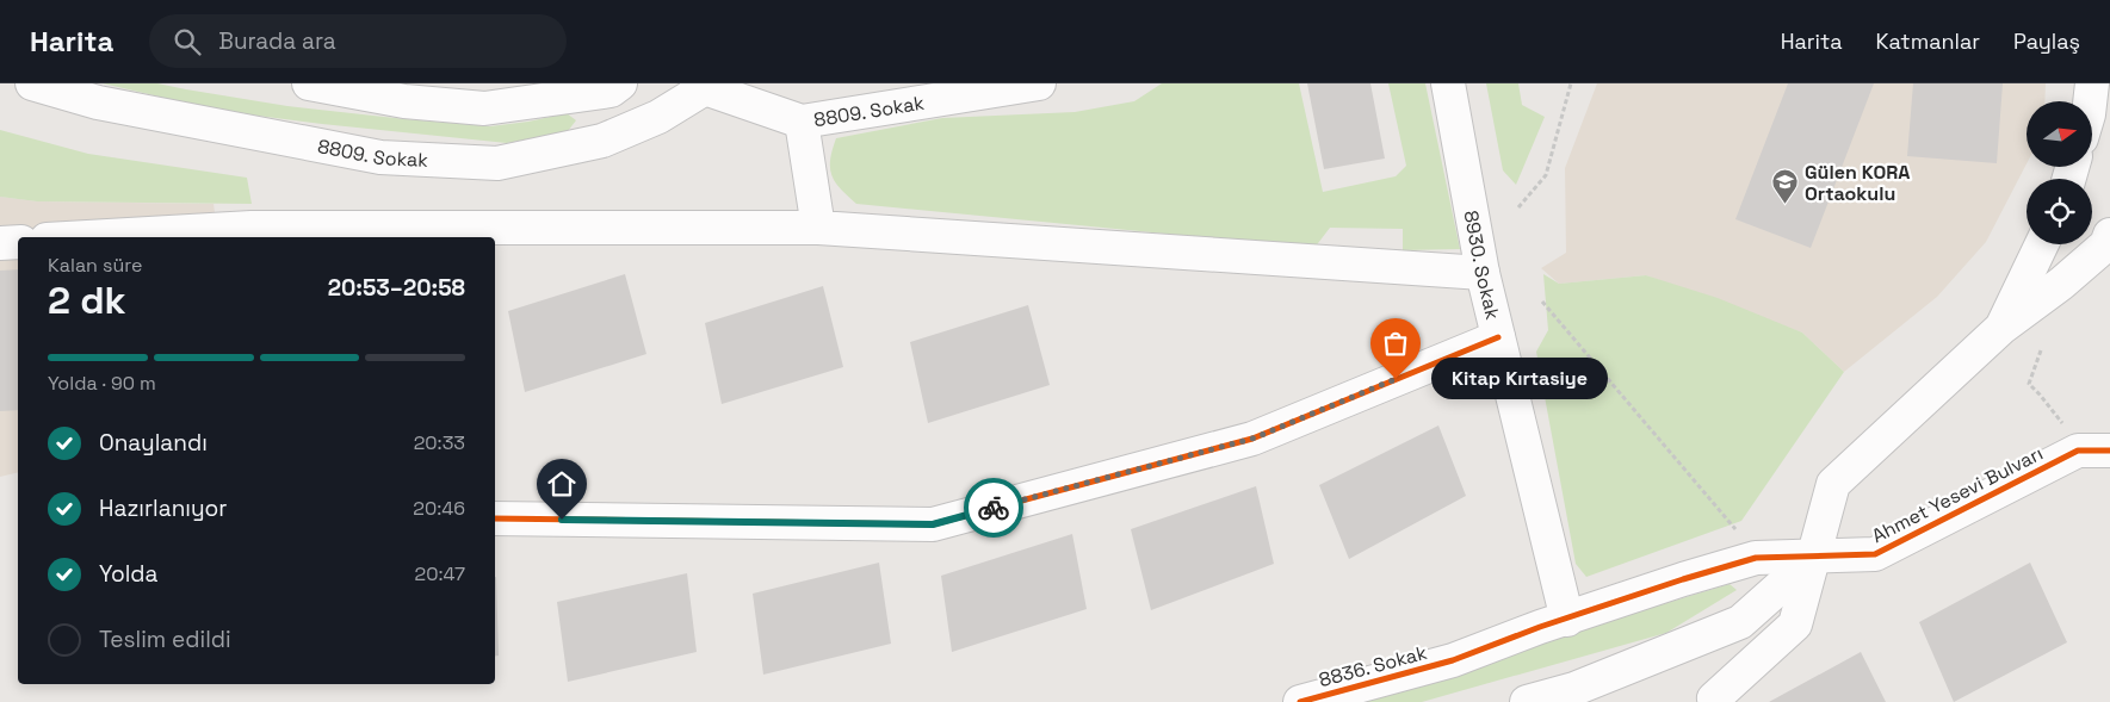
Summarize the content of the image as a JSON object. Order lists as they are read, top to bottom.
{
  "streets": {
    "street": [
      "8809. Sokak",
      "8930. Sokak",
      "Ahmet Yesevi Bulvarı",
      "8836. Sokak"
    ]
  },
  "crossings": [
    ["8930. Sokak", "Ahmet Yesevi Bulvarı"],
    ["8930. Sokak", "8836. Sokak"],
    ["Ahmet Yesevi Bulvarı", "8836. Sokak"]
  ],
  "places": {
    "school or university": ["Gülen KORA Ortaokulu"],
    "other": ["Kitap Kırtasiye"]
  },
  "north": "right",
  "page": {
    "header": "Harita",
    "search": "Burada ara",
    "nav": ["Harita", "Katmanlar", "Paylaş"],
    "heading": ["2 dk", "Kalan süre", "20:53–20:58"],
    "bar": "Yolda · 90 m",
    "bubble": "Kitap Kırtasiye",
    "list": [
      ["Onaylandı", "20:33"],
      ["Hazırlanıyor", "20:46"],
      ["Yolda", "20:47"],
      "Teslim edildi"
    ]
  }
}
